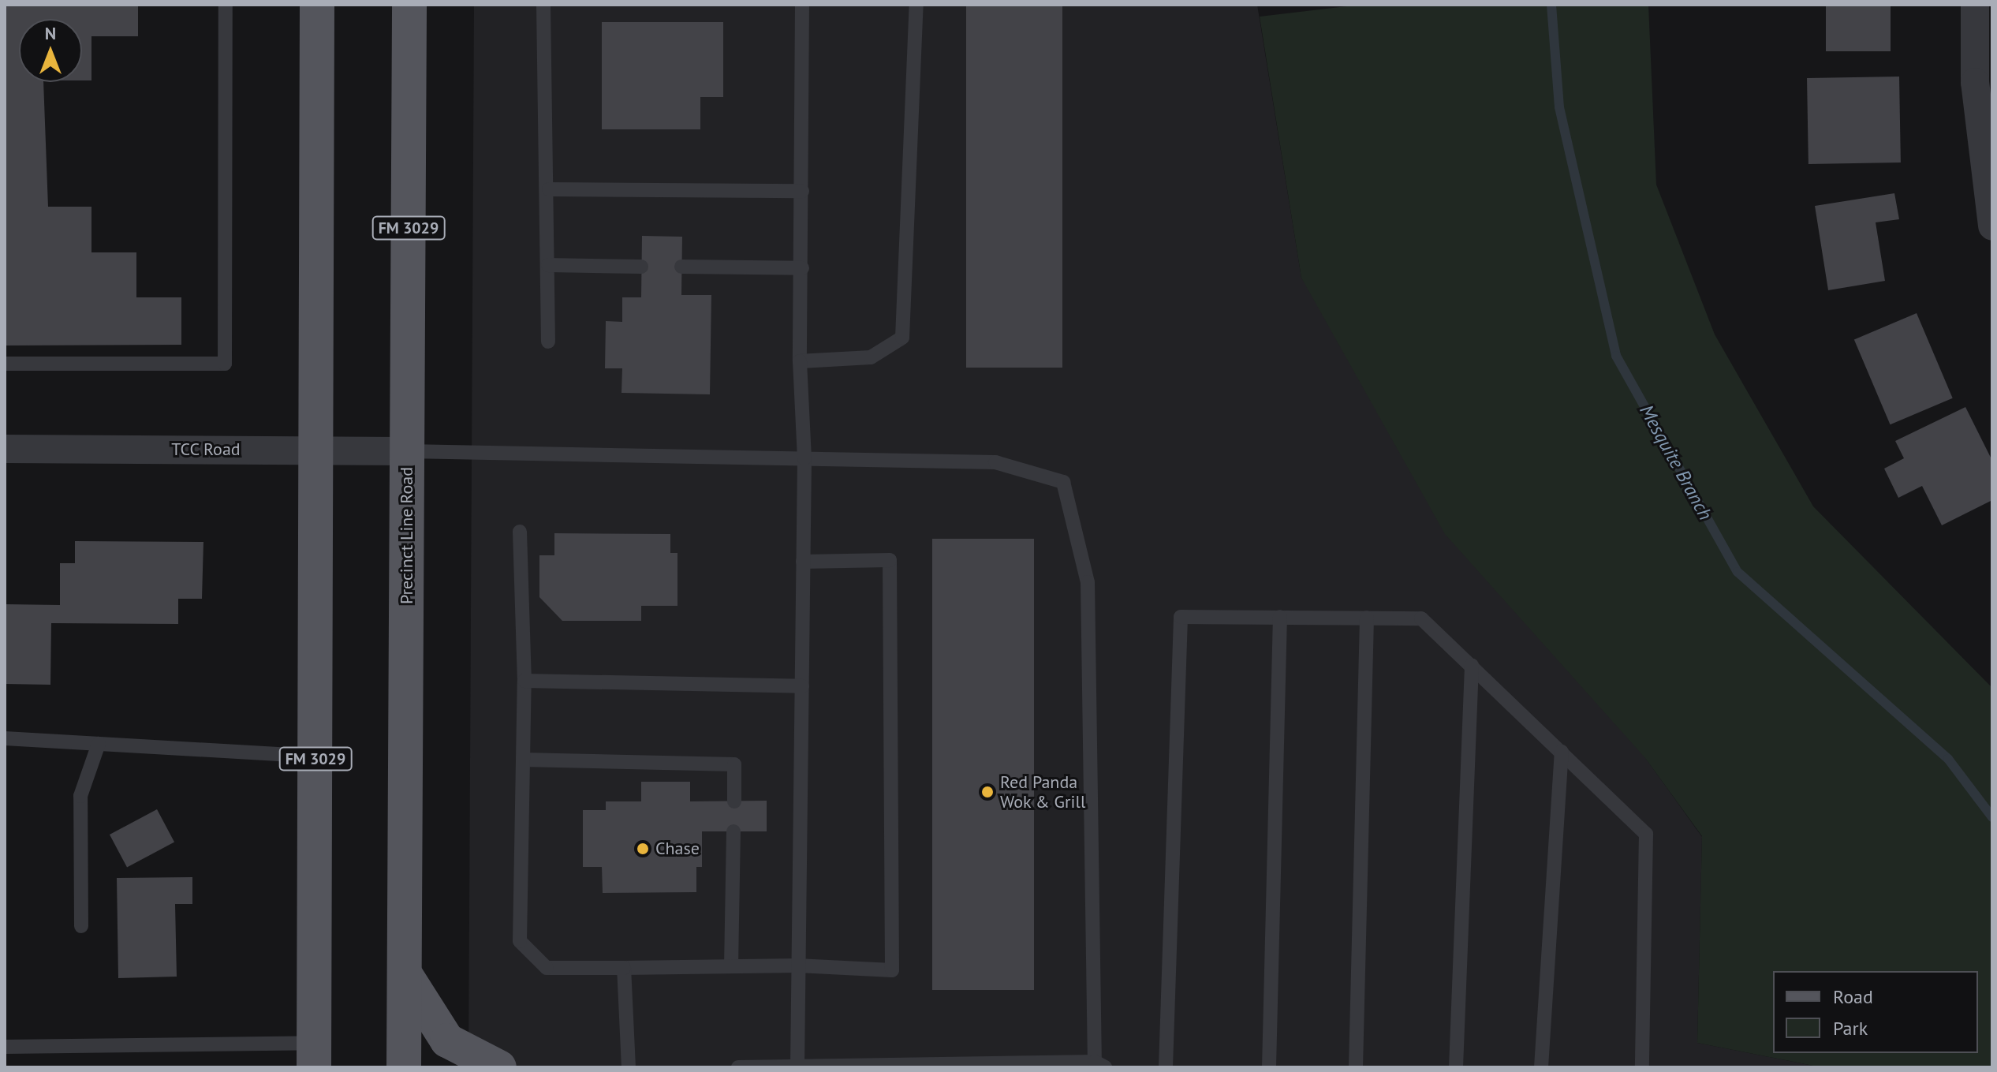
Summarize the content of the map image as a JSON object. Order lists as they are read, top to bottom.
{
  "streets": {
    "main road": ["FM 3029", "Precinct Line Road"],
    "street": ["TCC Road"]
  },
  "crossings": [
    ["FM 3029", "TCC Road"],
    ["TCC Road", "Precinct Line Road"]
  ],
  "water": ["Mesquite Branch"],
  "places": ["Red Panda Wok & Grill", "Chase"],
  "legend": ["Road", "Park"],
  "north": "top"
}
